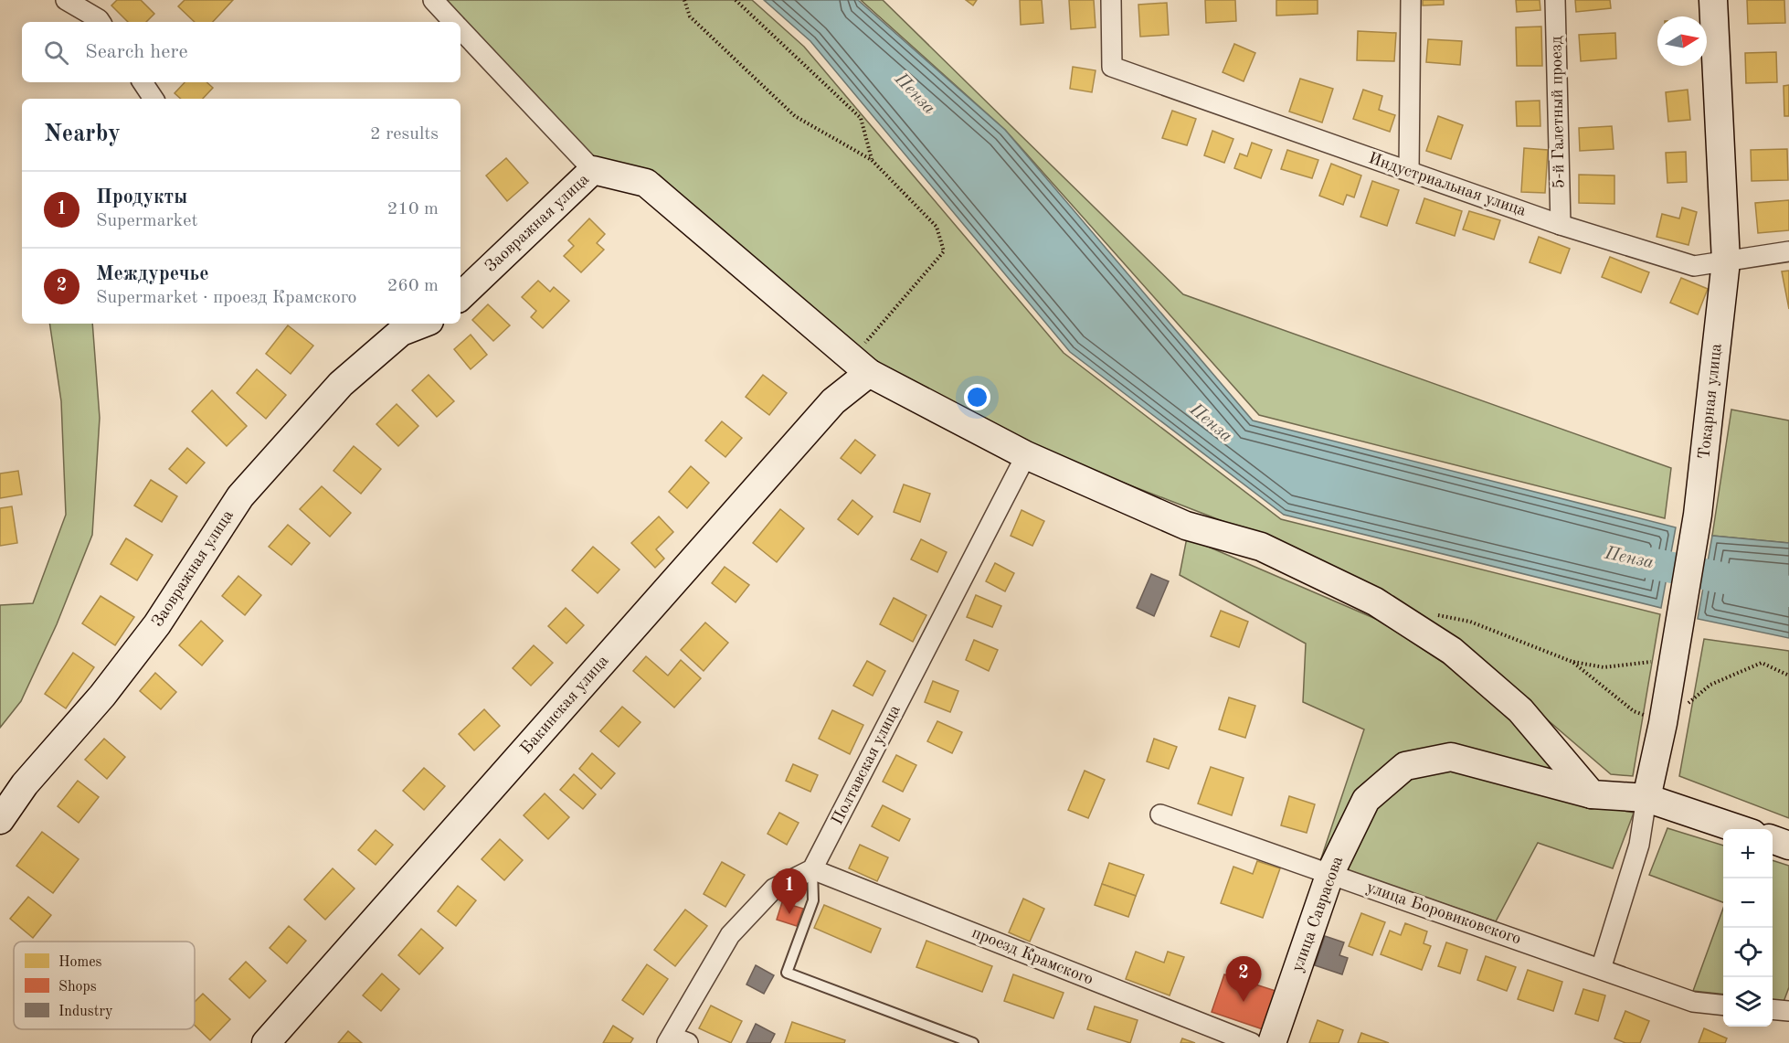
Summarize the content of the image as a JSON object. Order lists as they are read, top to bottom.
{
  "streets": {
    "street": [
      "5-й Галетный проезд",
      "Индустриальная улица",
      "Заовражная улица",
      "Токарная улица",
      "Бакинская улица",
      "Полтавская улица",
      "улица Боровиковского",
      "улица Саврасова",
      "проезд Крамского"
    ]
  },
  "crossings": [
    ["5-й Галетный проезд", "Индустриальная улица"],
    ["Индустриальная улица", "Токарная улица"],
    ["Токарная улица", "улица Саврасова"],
    ["Полтавская улица", "проезд Крамского"],
    ["улица Боровиковского", "улица Саврасова"]
  ],
  "water": ["Пенза"],
  "legend": ["Homes", "Shops", "Industry"],
  "north": "right",
  "page": {
    "search": "Search here",
    "heading": ["Nearby", "2 results"],
    "list": [
      {
        "mark": "1",
        "name": "Продукты",
        "note": "Supermarket",
        "value": "210 m"
      },
      {
        "mark": "2",
        "name": "Междуречье",
        "note": "Supermarket · проезд Крамского",
        "value": "260 m"
      }
    ],
    "map_buttons": ["+", "−"],
    "pins": ["1", "2"]
  }
}
